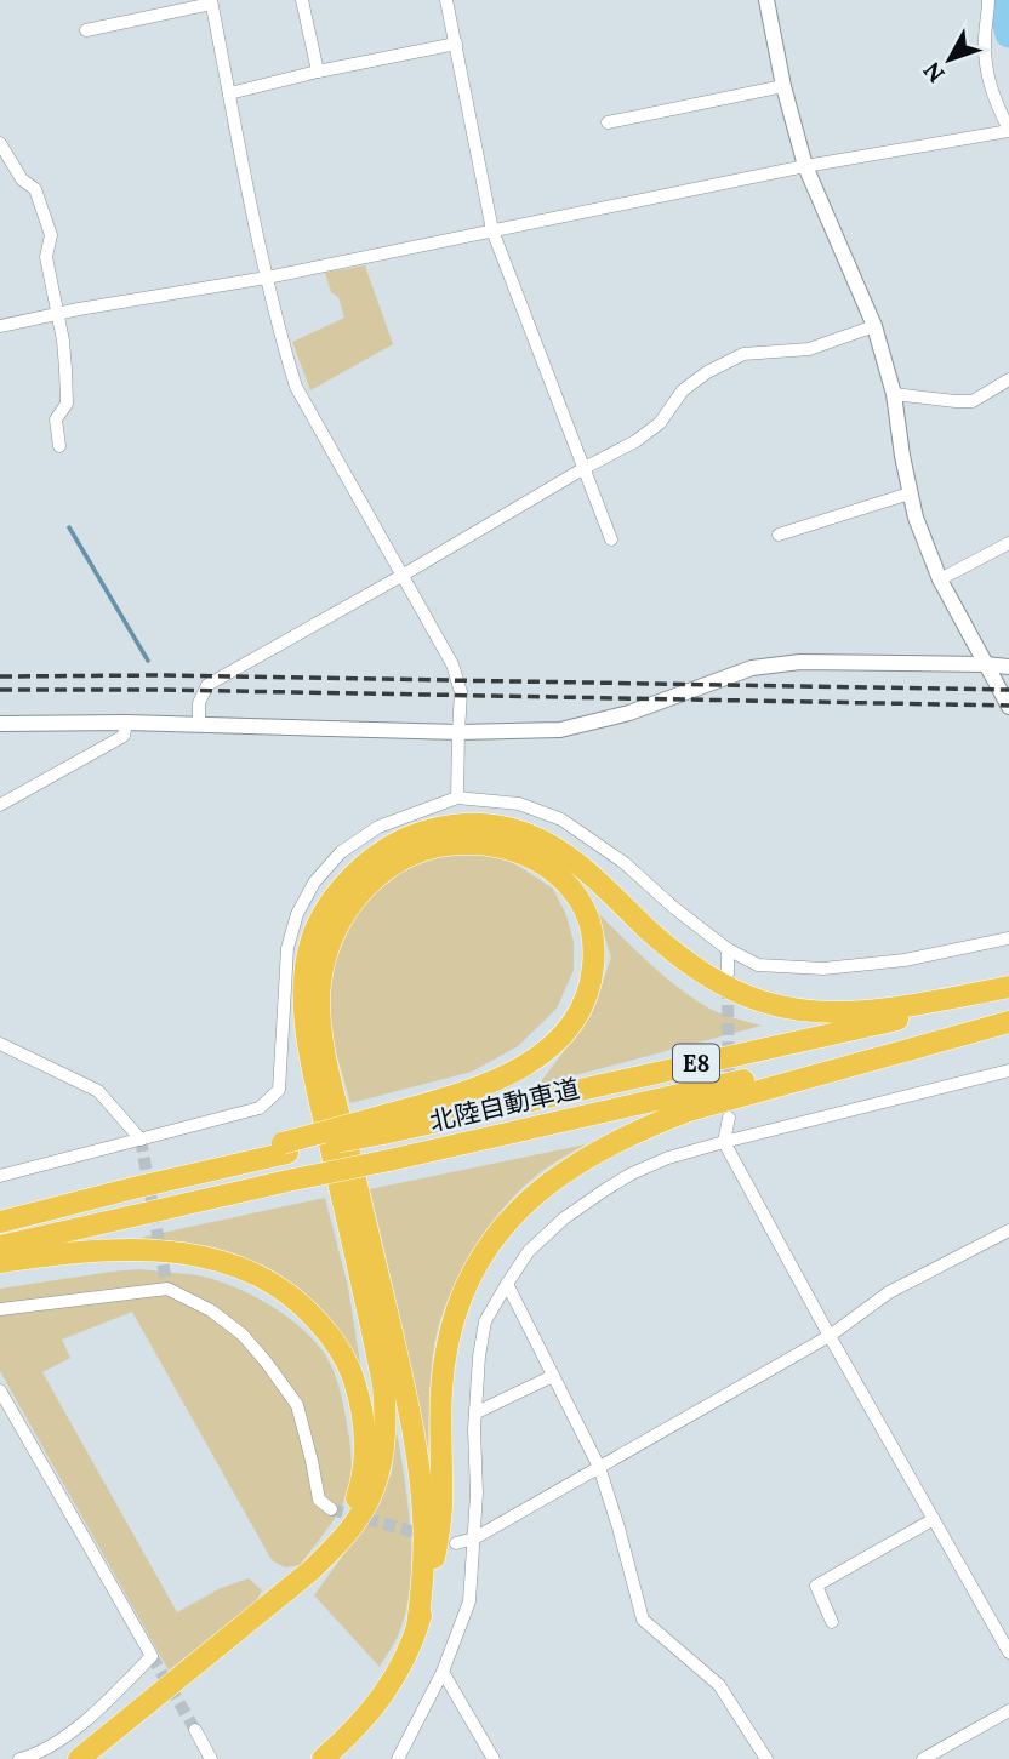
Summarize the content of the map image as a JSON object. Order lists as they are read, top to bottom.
{
  "streets": {
    "highway": ["E8", "北陸自動車道"]
  },
  "north": "bottom left"
}
